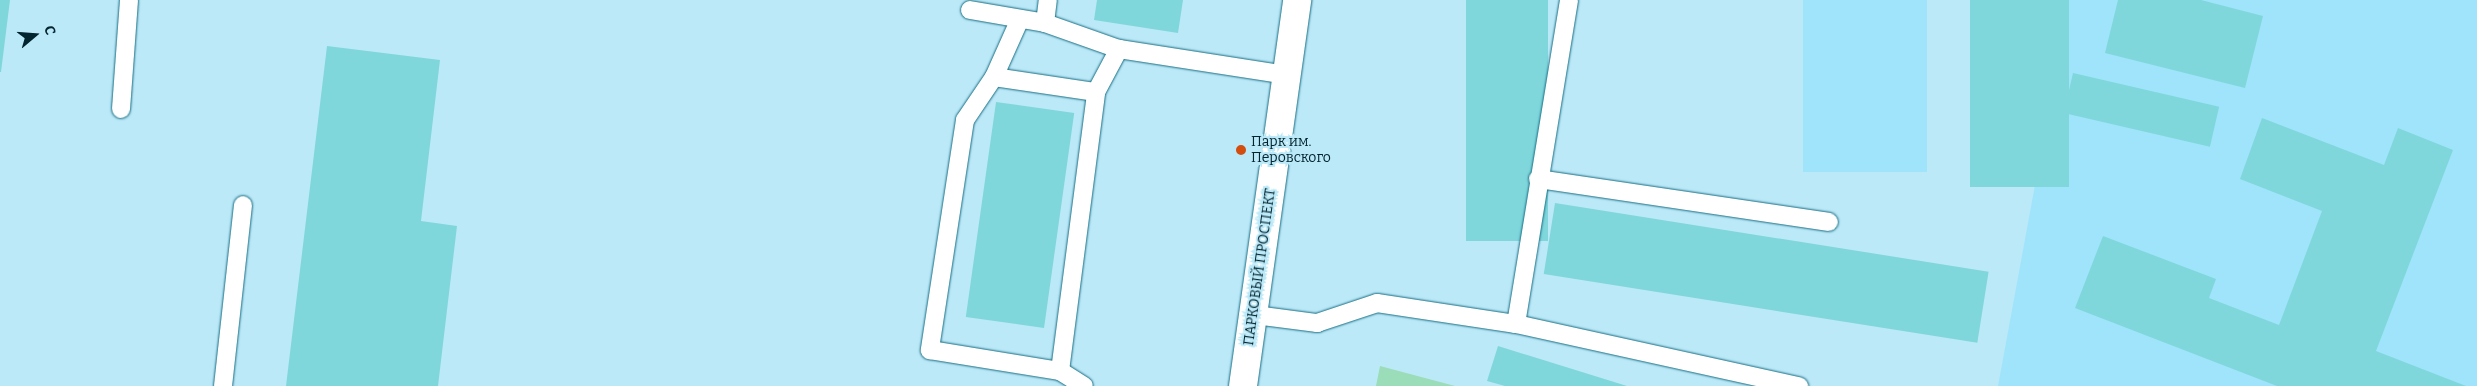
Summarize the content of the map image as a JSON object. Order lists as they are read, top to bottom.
{
  "streets": {
    "main road": ["ПАРКОВЫЙ ПРОСПЕКТ"]
  },
  "places": ["Парк им. Перовского"],
  "north": "right"
}
